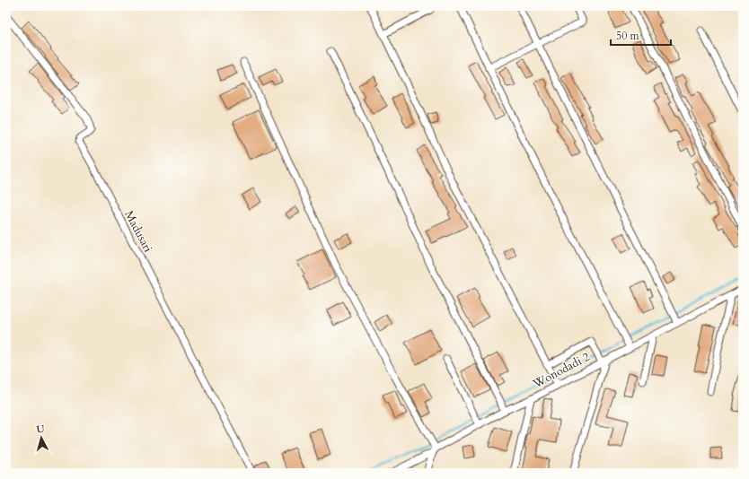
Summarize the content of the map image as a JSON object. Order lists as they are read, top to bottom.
{
  "streets": {
    "street": ["Madusari", "Wonodadi 2"]
  },
  "scale_bar": "50 m",
  "north": "top"
}
